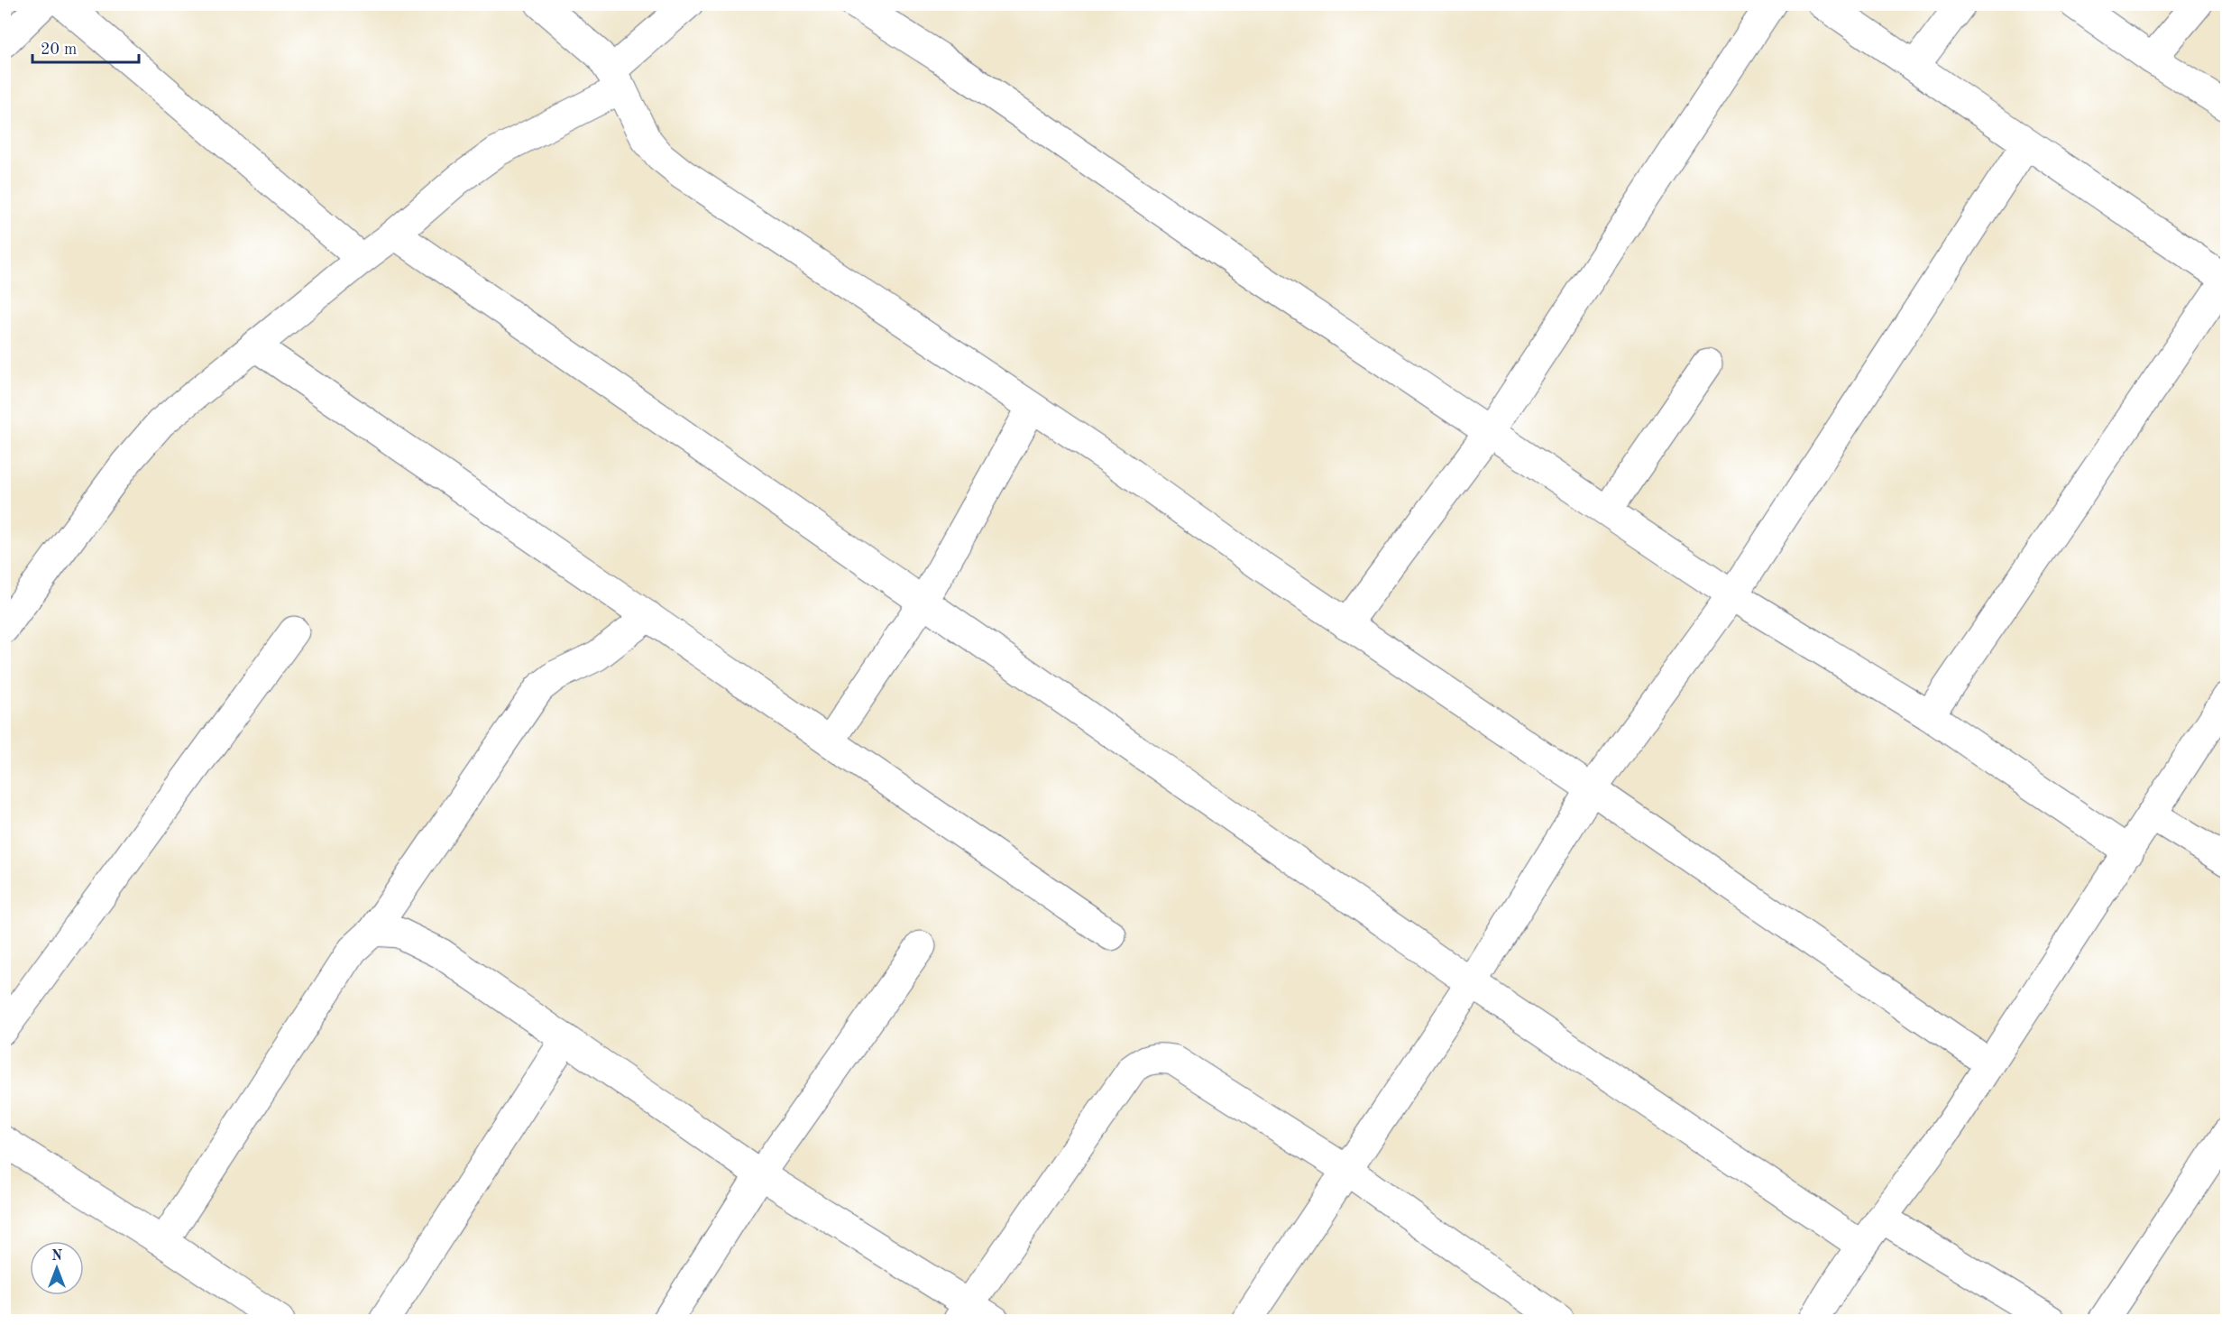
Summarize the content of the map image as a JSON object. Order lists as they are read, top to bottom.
{
  "scale_bar": "20 m",
  "north": "top"
}
